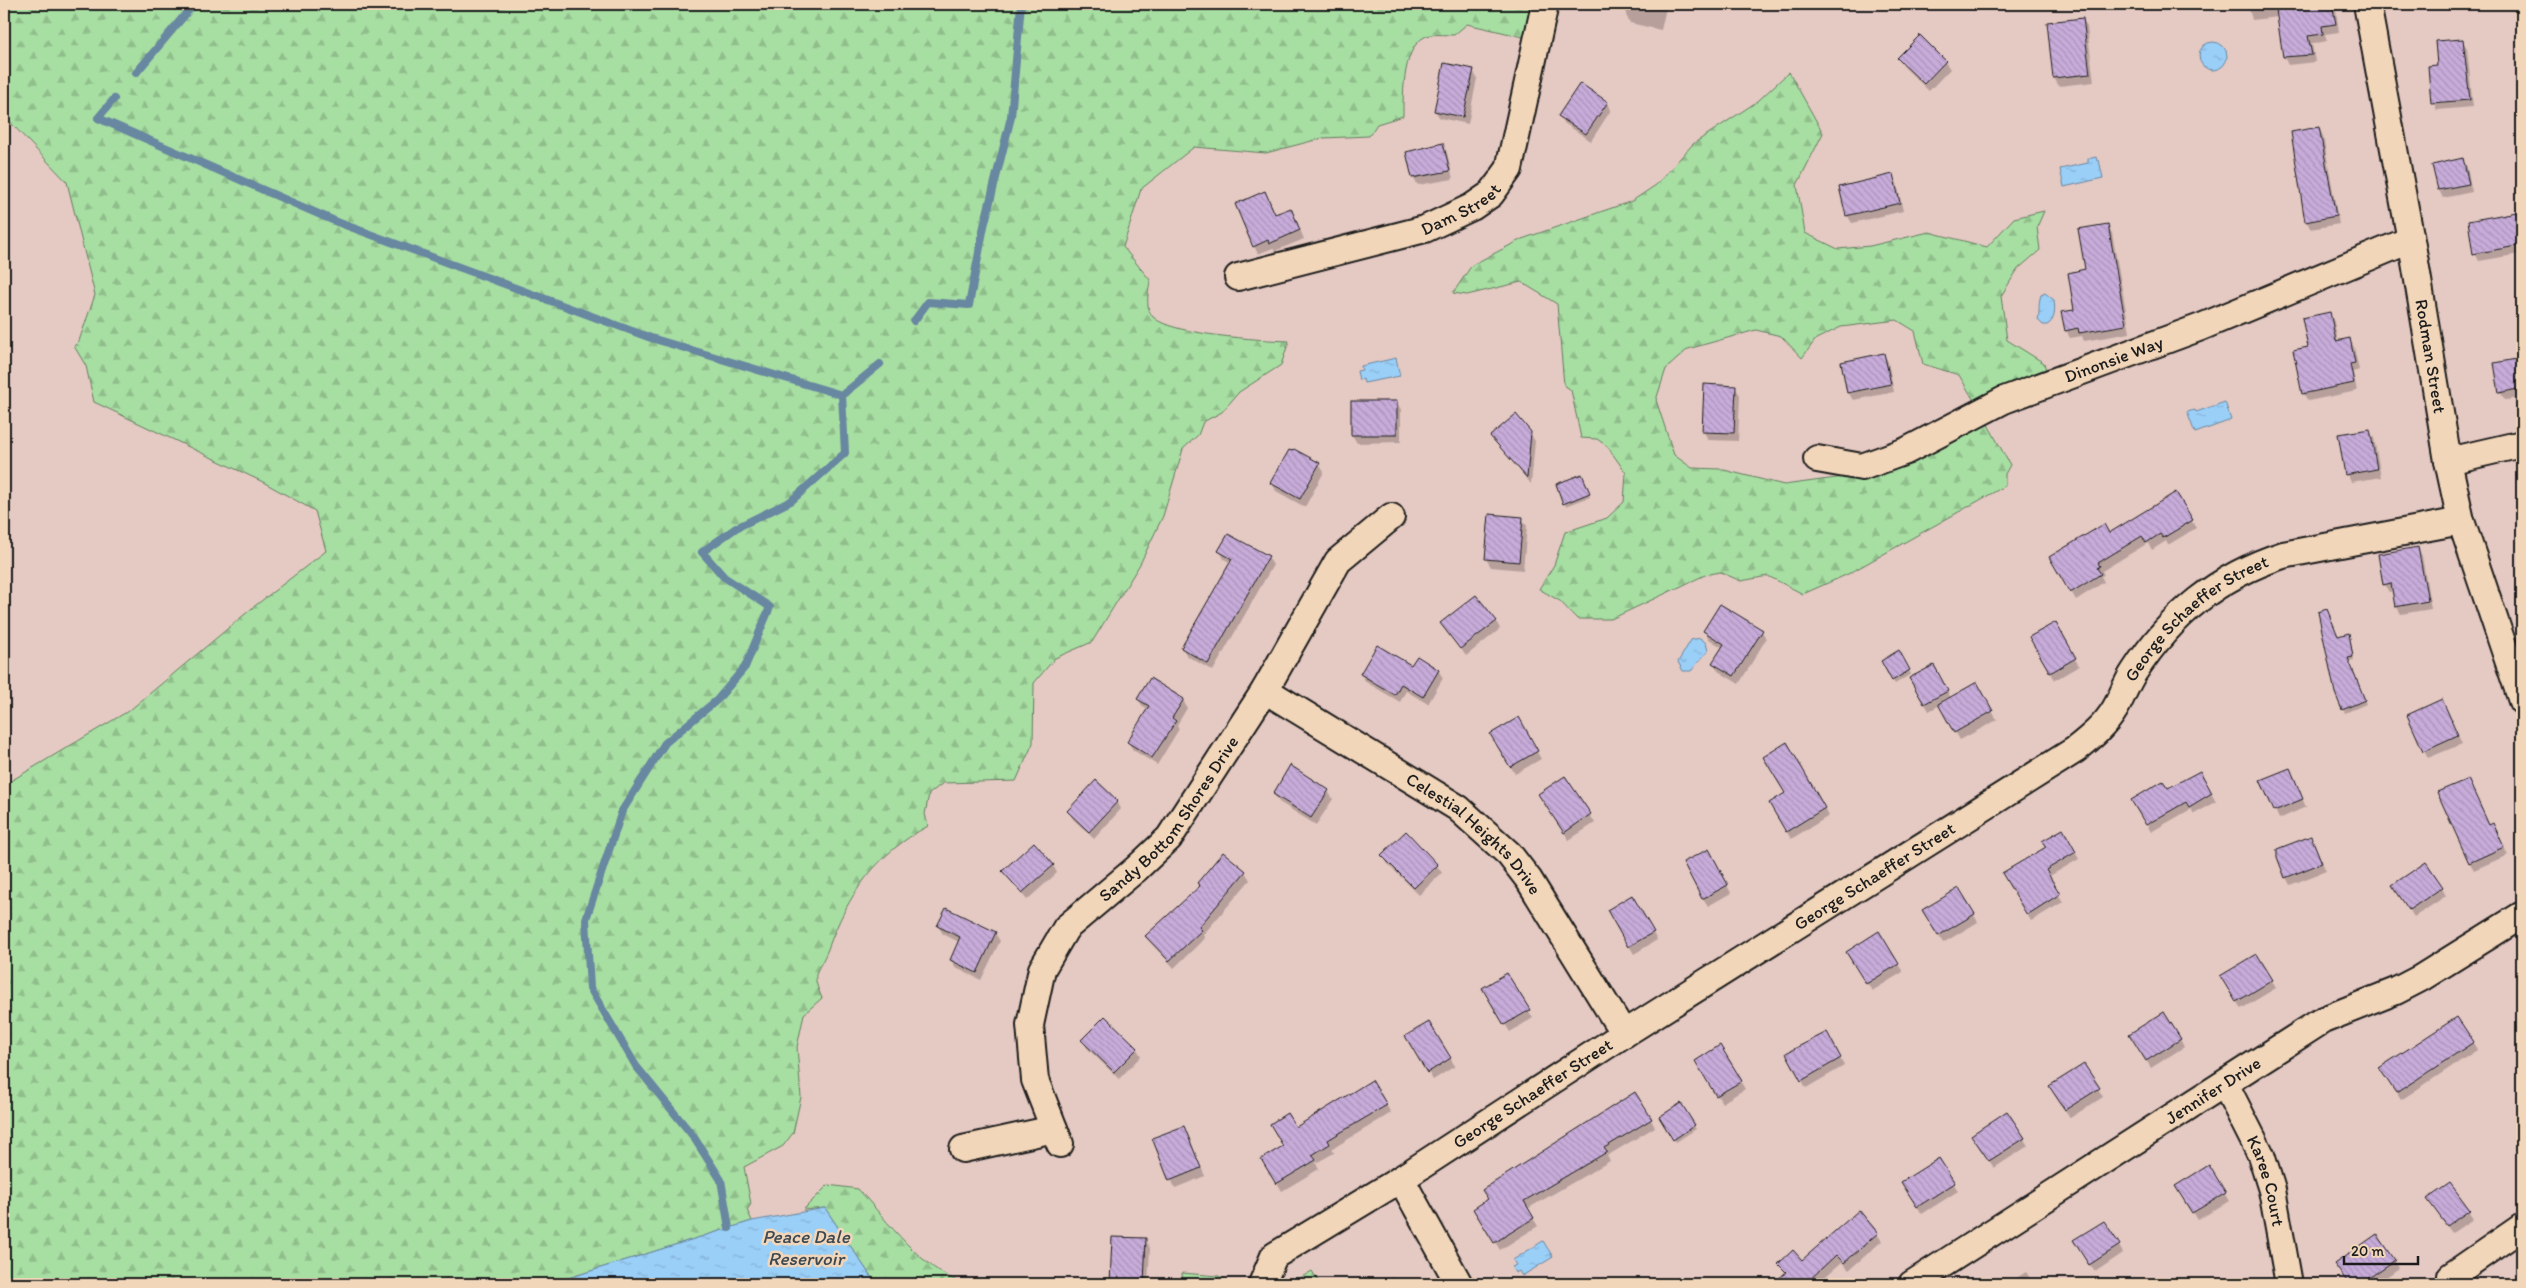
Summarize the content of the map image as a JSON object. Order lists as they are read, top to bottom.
{
  "streets": {
    "street": [
      "Dam Street",
      "Rodman Street",
      "Dinonsie Way",
      "George Schaeffer Street",
      "Sandy Bottom Shores Drive",
      "Celestial Heights Drive",
      "Jennifer Drive",
      "Karee Court"
    ]
  },
  "crossings": [
    ["Rodman Street", "Dinonsie Way"],
    ["Rodman Street", "George Schaeffer Street"],
    ["George Schaeffer Street", "Celestial Heights Drive"],
    ["Sandy Bottom Shores Drive", "Celestial Heights Drive"],
    ["Jennifer Drive", "Karee Court"]
  ],
  "water": ["Peace Dale Reservoir"],
  "scale_bar": "20 m"
}
